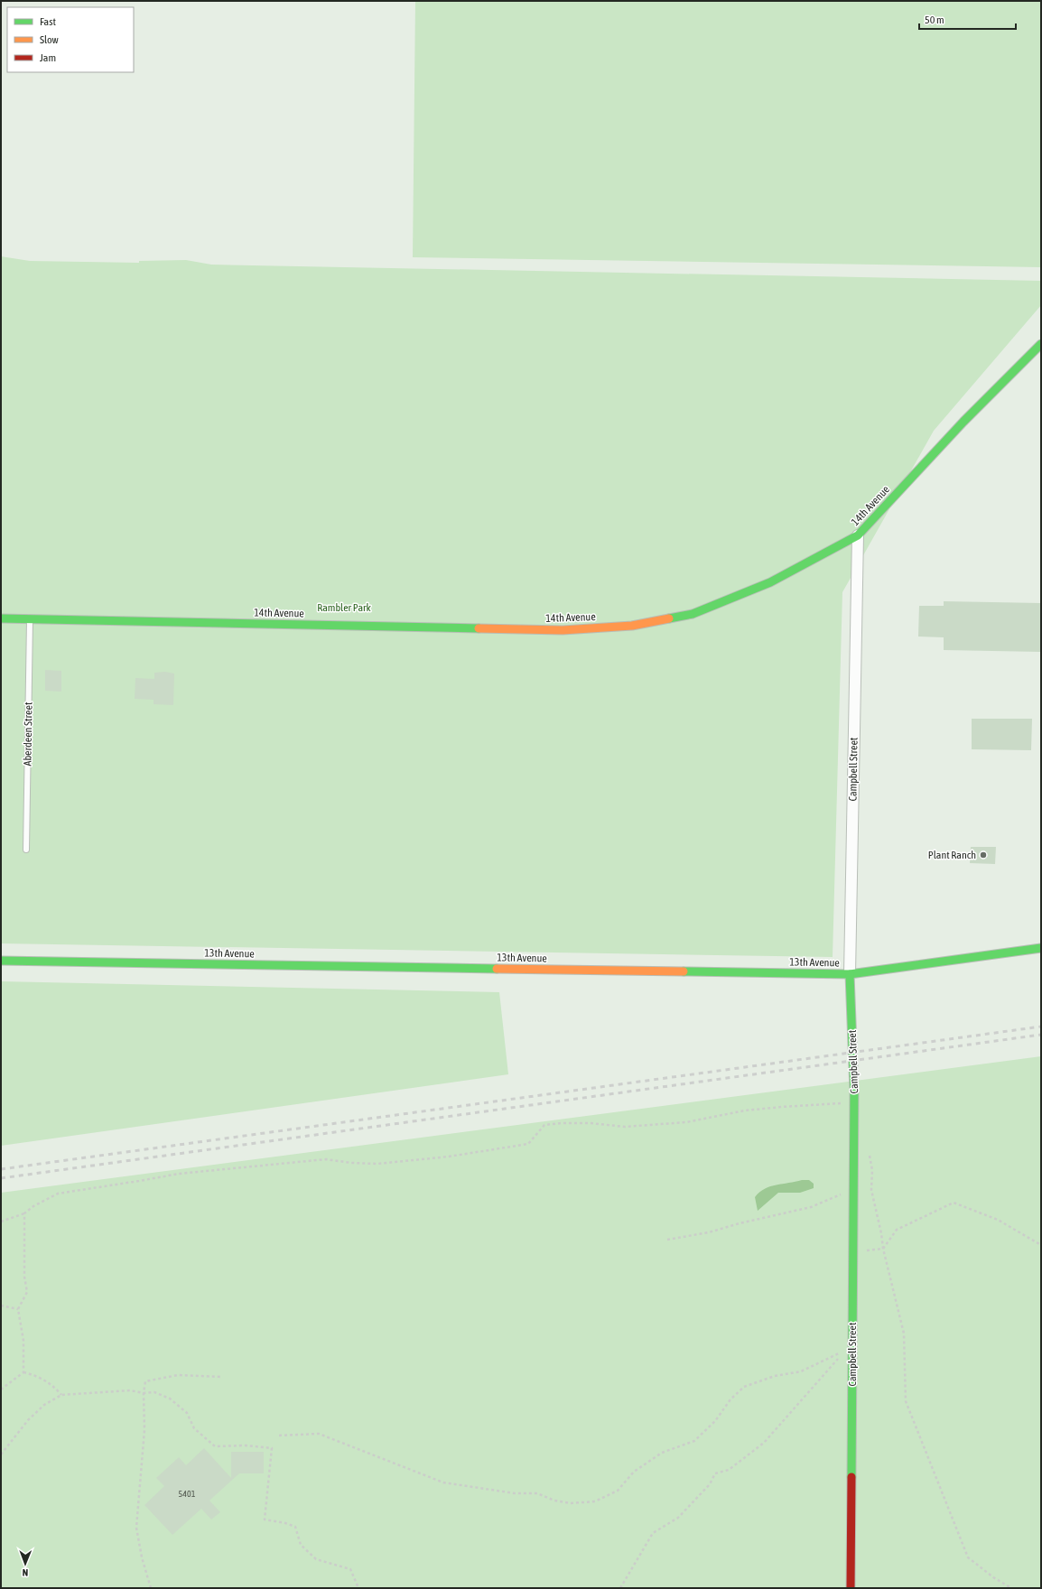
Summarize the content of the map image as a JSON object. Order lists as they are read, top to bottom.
{
  "streets": {
    "street": ["14th Avenue", "Campbell Street", "13th Avenue"],
    "lane": ["Aberdeen Street"]
  },
  "crossings": [
    ["14th Avenue", "Aberdeen Street"],
    ["14th Avenue", "Campbell Street"],
    ["Campbell Street", "13th Avenue"]
  ],
  "parks": ["Rambler Park"],
  "places": ["Plant Ranch"],
  "house_numbers": ["5401"],
  "legend": ["Fast", "Slow", "Jam"],
  "scale_bar": "50 m",
  "north": "bottom"
}
